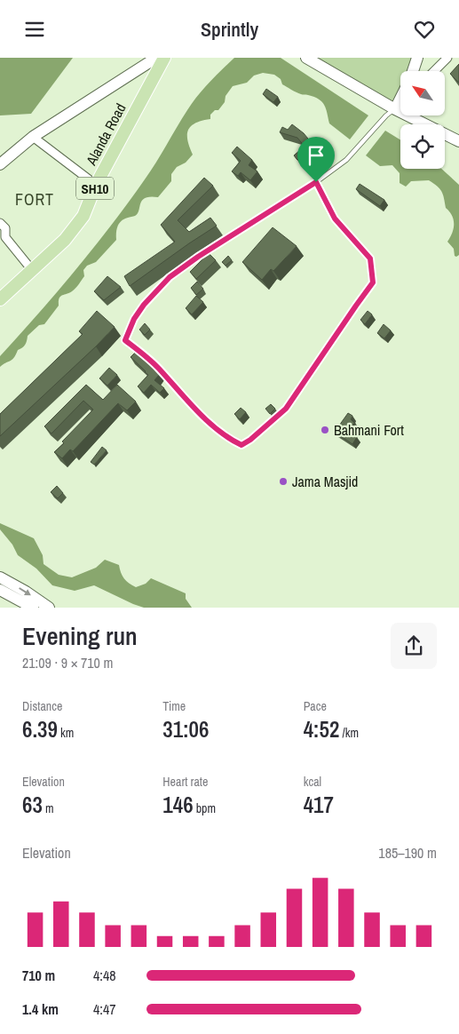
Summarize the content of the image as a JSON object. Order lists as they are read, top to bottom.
{
  "streets": {
    "main road": ["Alanda Road", "SH10"]
  },
  "districts": ["FORT"],
  "places": ["Bahmani Fort", "Jama Masjid"],
  "north": "top left",
  "page": {
    "header": "Sprintly",
    "heading": ["Evening run", "21:09 · 9 × 710 m"],
    "stats": [
      ["Distance", "6.39 km"],
      ["Time", "31:06"],
      ["Pace", "4:52 /km"],
      ["Elevation", "63 m"],
      ["Heart rate", "146 bpm"],
      ["kcal", "417"]
    ],
    "chart": ["Elevation", "185–190 m"],
    "list": [
      {
        "name": "710 m",
        "note": "4:48"
      },
      {
        "name": "1.4 km",
        "note": "4:47"
      }
    ]
  }
}
